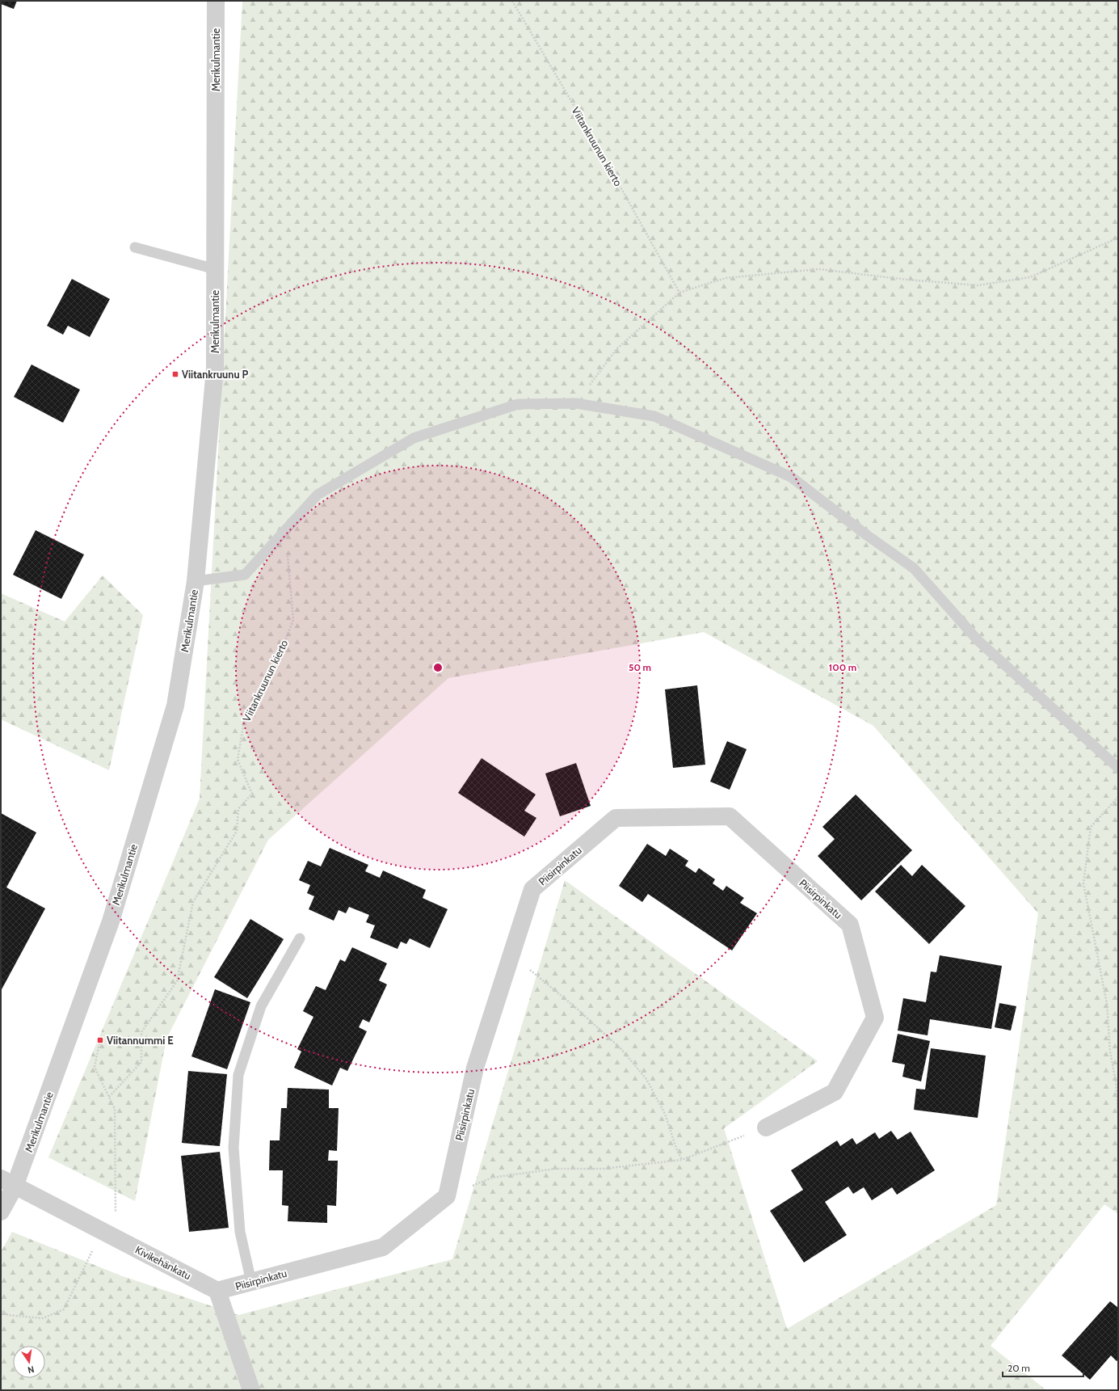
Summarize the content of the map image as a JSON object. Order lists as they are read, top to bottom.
{
  "streets": {
    "street": ["Merikulmantie", "Piisirpinkatu", "Kivikehänkatu"],
    "path": ["Viitankruunun kierto"]
  },
  "crossings": [
    ["Merikulmantie", "Kivikehänkatu"],
    ["Piisirpinkatu", "Kivikehänkatu"]
  ],
  "places": {
    "transit": ["Viitankruunu P", "Viitannummi E"]
  },
  "scale_bar": "20 m",
  "north": "bottom",
  "rings": ["50 m", "100 m"]
}
